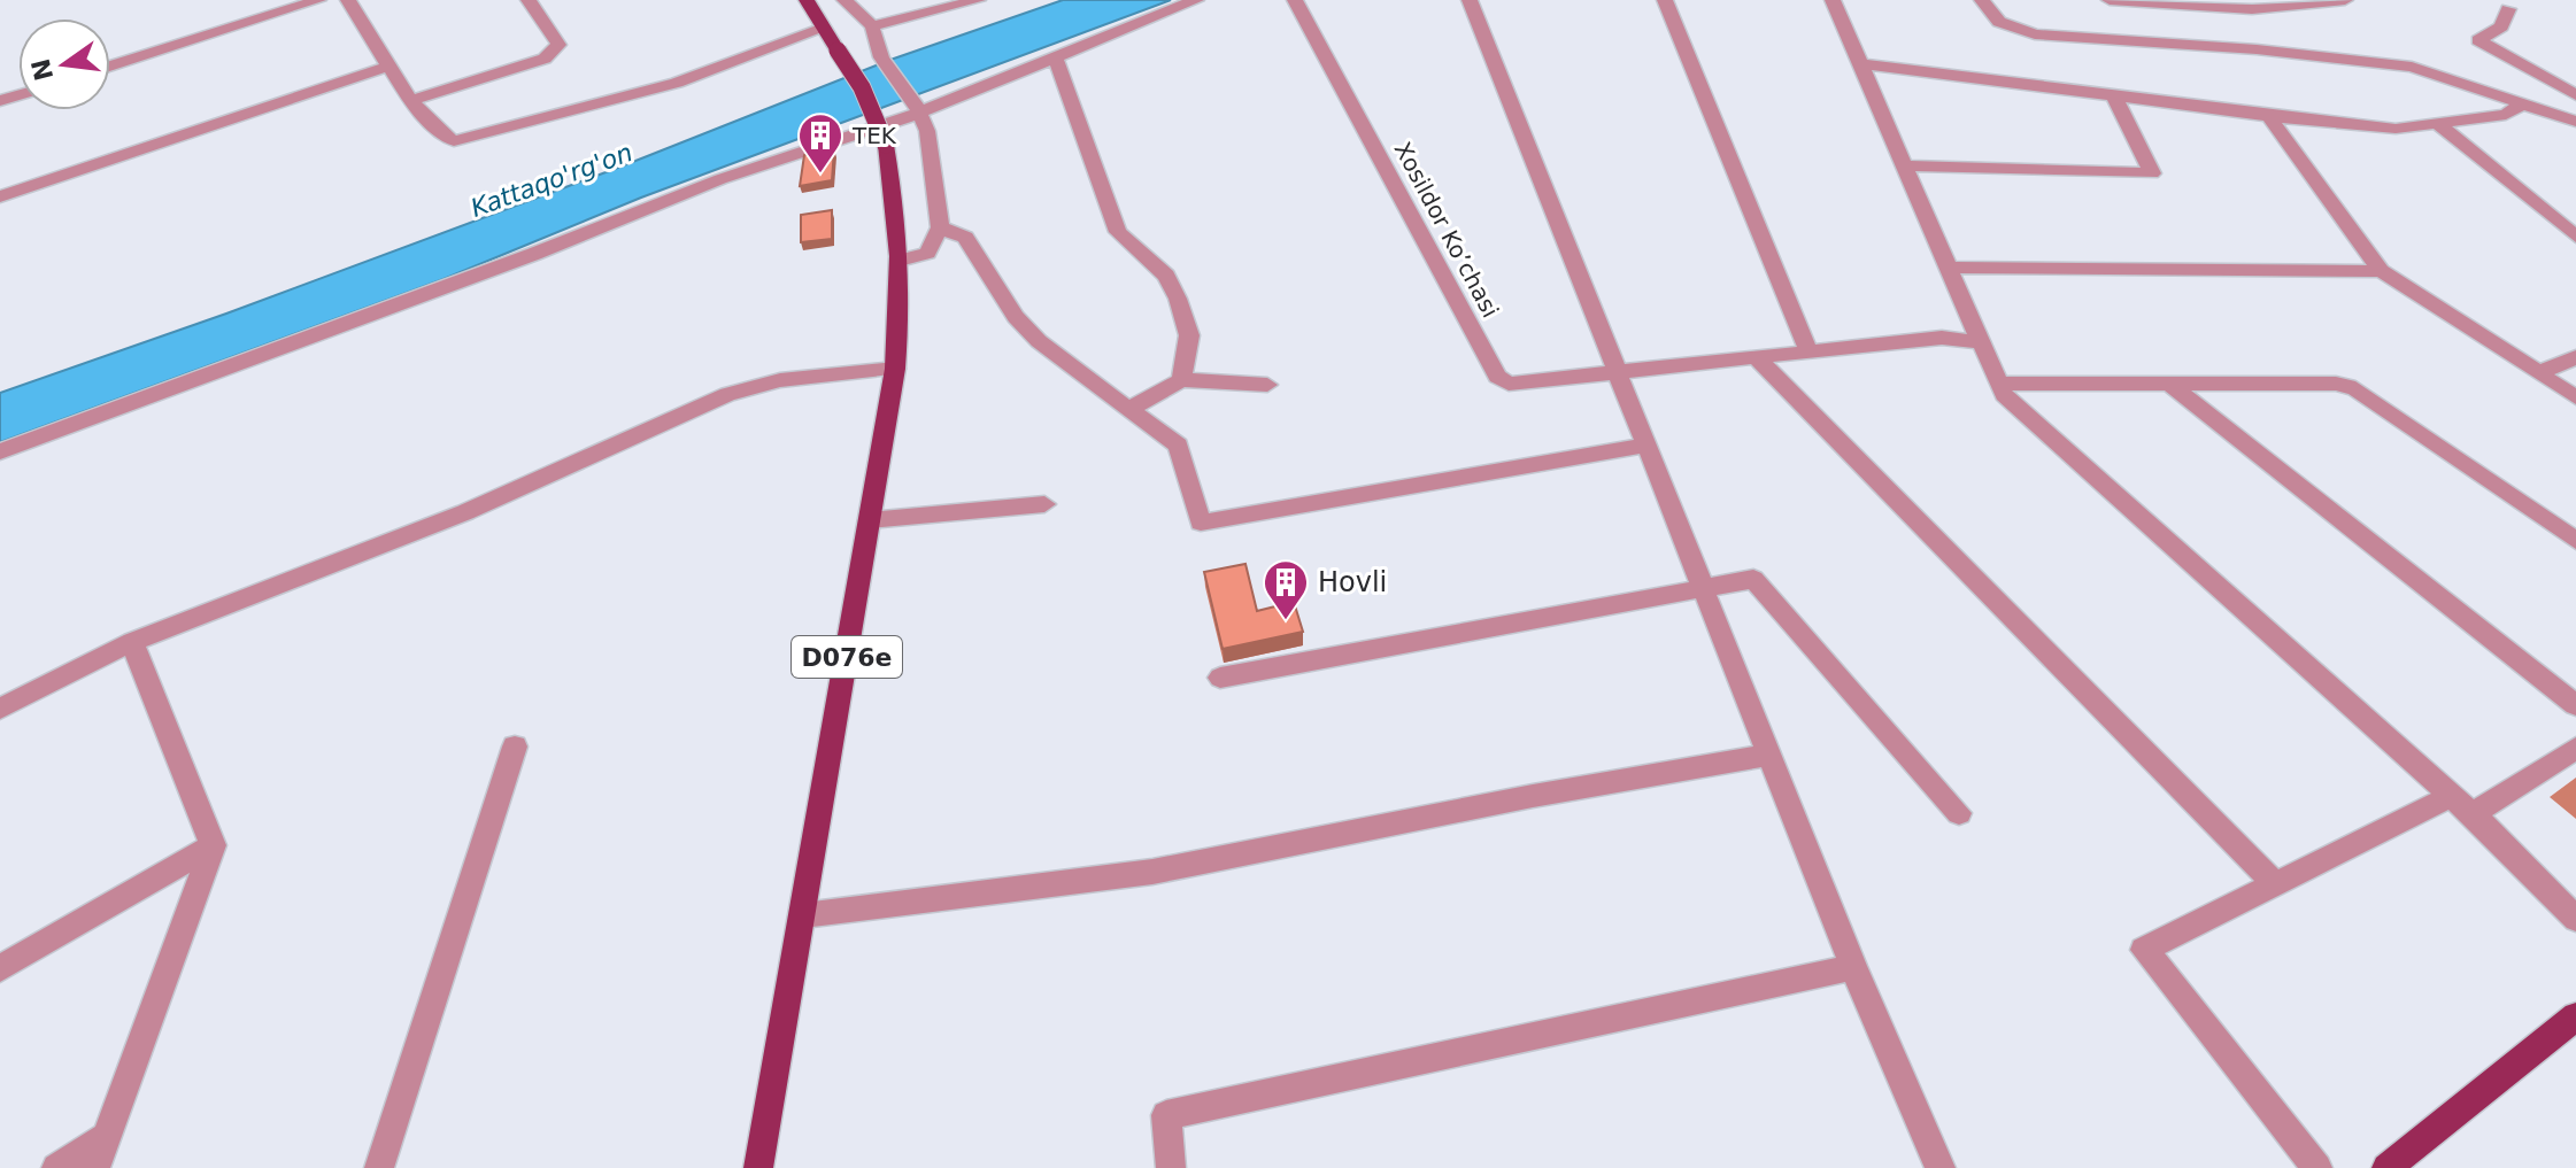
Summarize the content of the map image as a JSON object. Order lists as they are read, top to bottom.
{
  "streets": {
    "main road": ["D076e"],
    "street": ["Xosildor Ko’chasi"]
  },
  "water": ["Kattaqo'rg'on"],
  "places": {
    "building": ["TEK", "Hovli"]
  },
  "north": "left"
}
